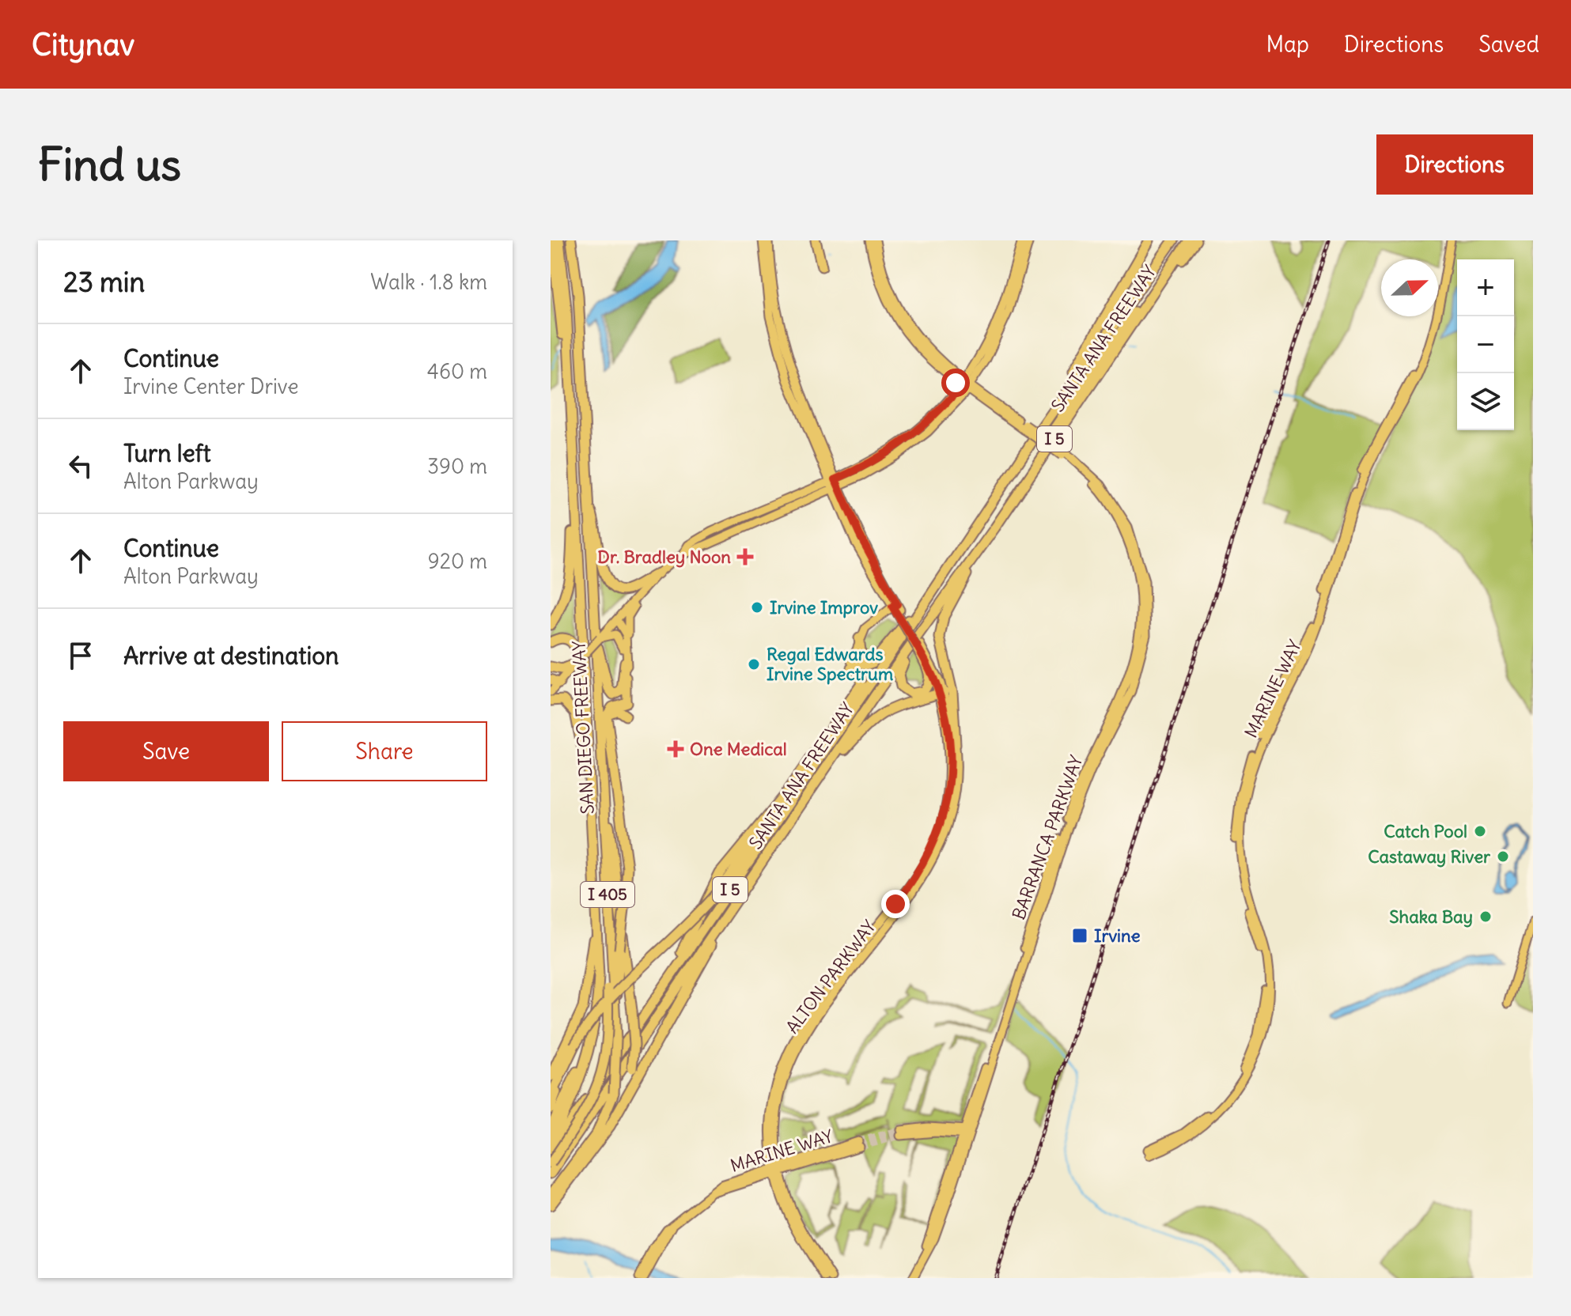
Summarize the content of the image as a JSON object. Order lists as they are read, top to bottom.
{
  "streets": {
    "highway": [
      "SANTA ANA FREEWAY",
      "I 5",
      "SAN DIEGO FREEWAY",
      "I 405"
    ],
    "main road": ["MARINE WAY", "BARRANCA PARKWAY", "ALTON PARKWAY"]
  },
  "crossings": [
    ["MARINE WAY", "ALTON PARKWAY"]
  ],
  "places": {
    "health": ["Dr. Bradley Noon", "One Medical"],
    "other": [
      "Irvine Improv",
      "Regal Edwards Irvine Spectrum",
      "Catch Pool",
      "Castaway River",
      "Shaka Bay"
    ],
    "transit": ["Irvine"]
  },
  "north": "right",
  "page": {
    "header": "Citynav",
    "nav": ["Map", "Directions", "Saved"],
    "buttons": [
      "Directions",
      ["Save", "Share"]
    ],
    "title": "Find us",
    "heading": ["23 min", "Walk · 1.8 km"],
    "map_buttons": ["+", "−"],
    "list": [
      ["Continue", "Irvine Center Drive", "460 m"],
      ["Turn left", "Alton Parkway", "390 m"],
      ["Continue", "Alton Parkway", "920 m"],
      "Arrive at destination"
    ]
  }
}
